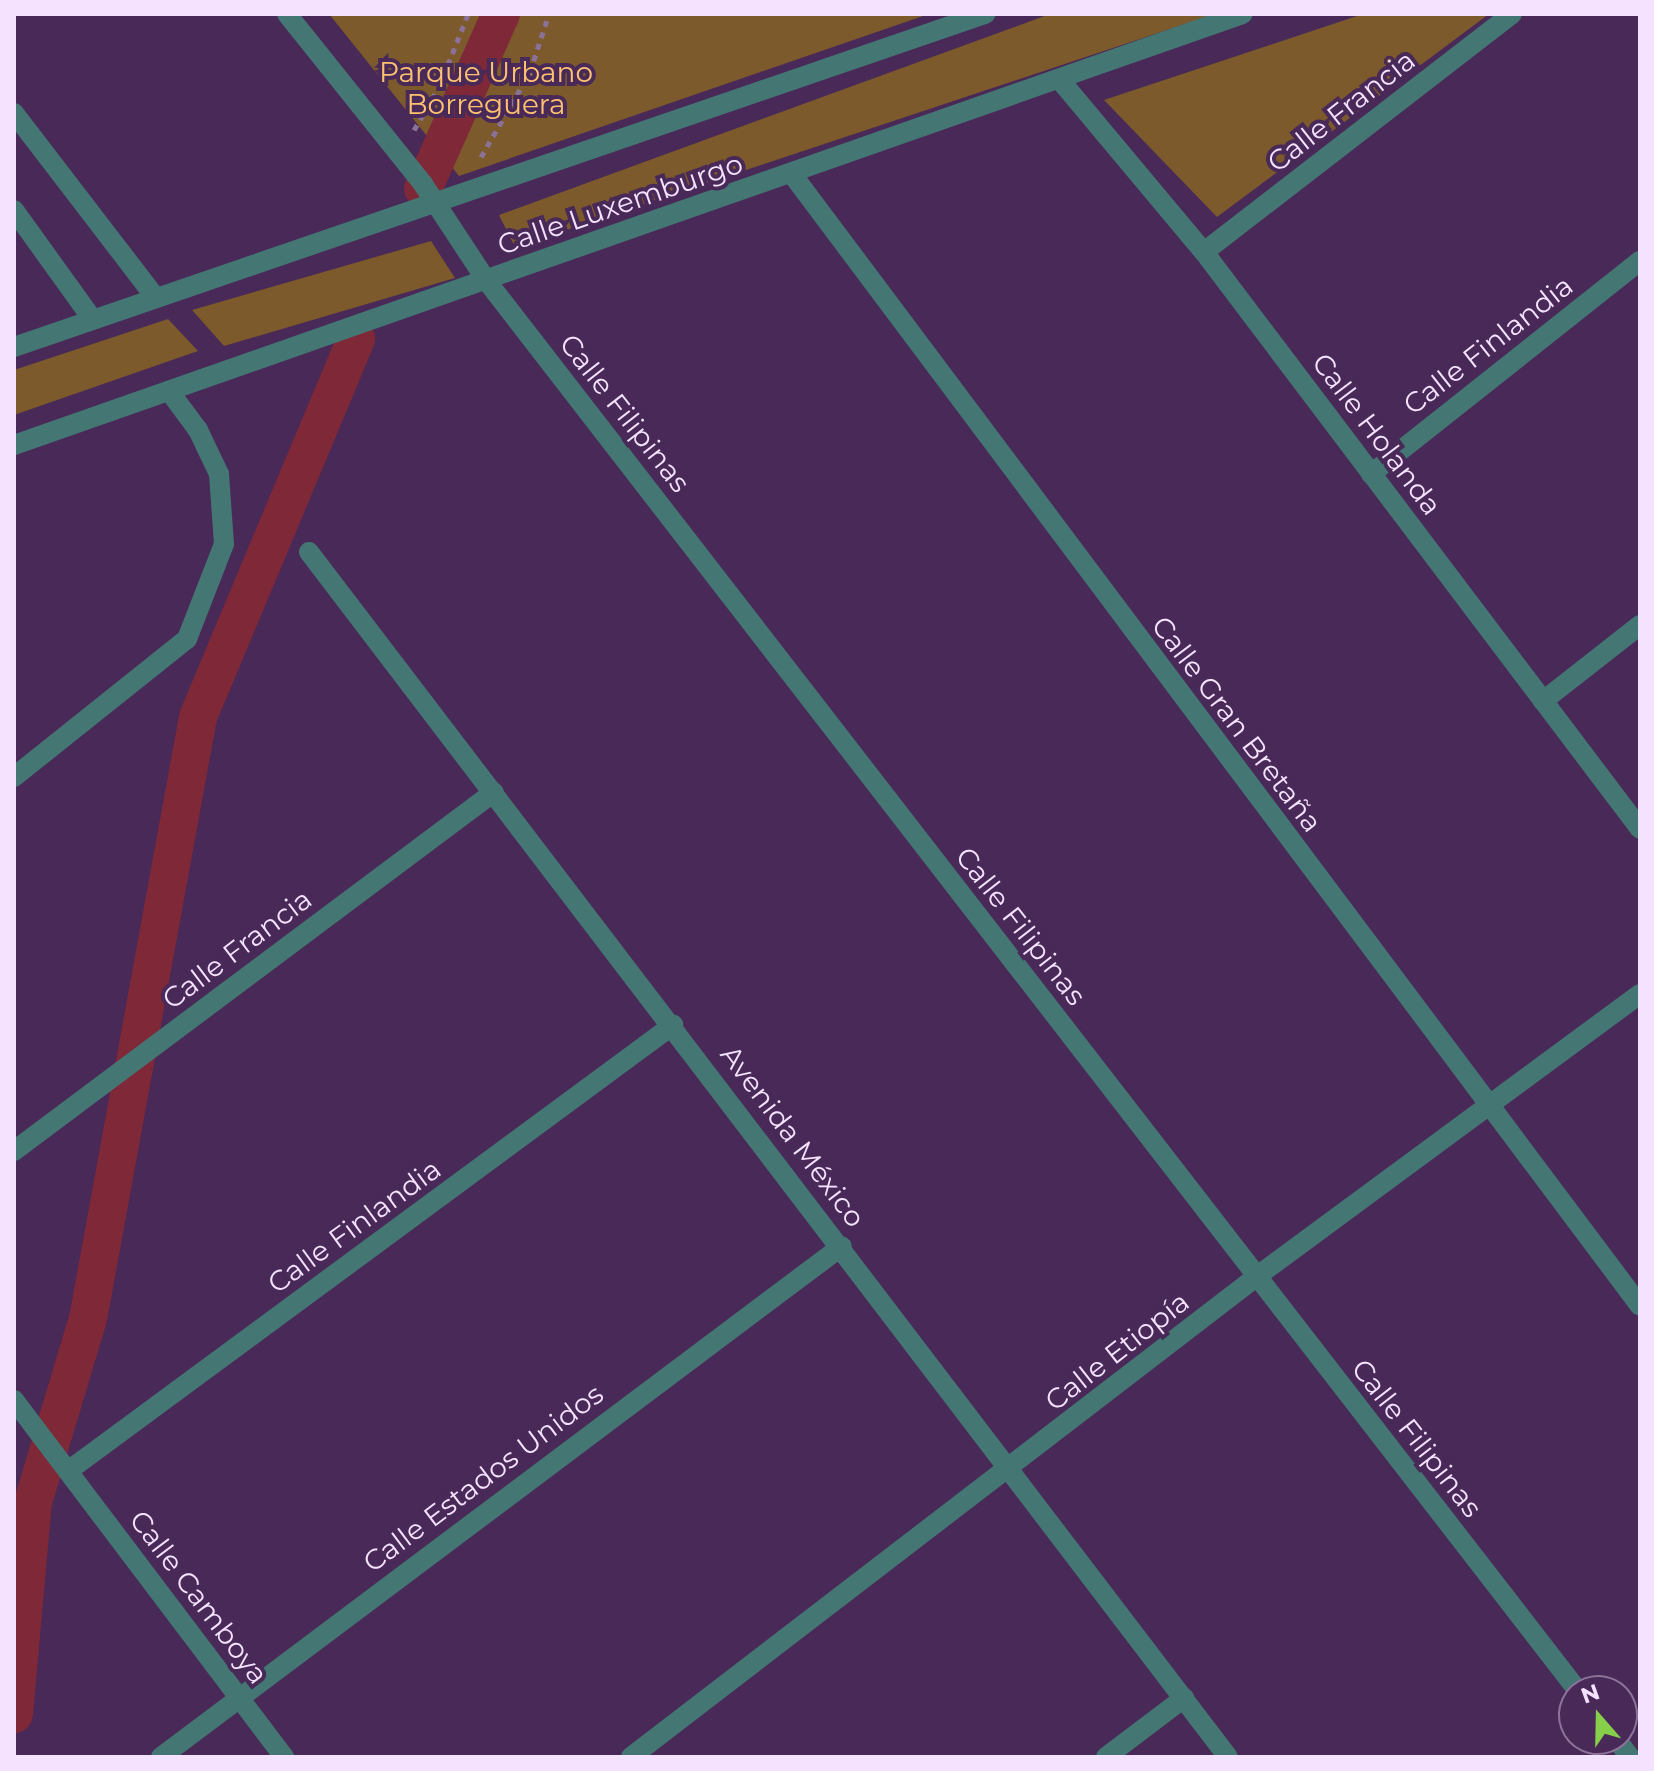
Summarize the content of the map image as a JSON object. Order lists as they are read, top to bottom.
{
  "streets": {
    "street": [
      "Calle Francia",
      "Calle Luxemburgo",
      "Calle Finlandia",
      "Calle Filipinas",
      "Calle Holanda",
      "Calle Gran Bretaña",
      "Avenida México",
      "Calle Etiopía",
      "Calle Estados Unidos",
      "Calle Camboya"
    ]
  },
  "crossings": [
    ["Calle Francia", "Calle Holanda"],
    ["Calle Francia", "Avenida México"],
    ["Calle Luxemburgo", "Calle Filipinas"],
    ["Calle Luxemburgo", "Calle Holanda"],
    ["Calle Luxemburgo", "Calle Gran Bretaña"],
    ["Calle Finlandia", "Calle Holanda"],
    ["Calle Finlandia", "Avenida México"],
    ["Calle Finlandia", "Calle Camboya"],
    ["Calle Filipinas", "Calle Etiopía"],
    ["Calle Gran Bretaña", "Calle Etiopía"],
    ["Avenida México", "Calle Etiopía"],
    ["Avenida México", "Calle Estados Unidos"],
    ["Calle Estados Unidos", "Calle Camboya"]
  ],
  "parks": ["Parque Urbano Borreguera"],
  "north": "top"
}
